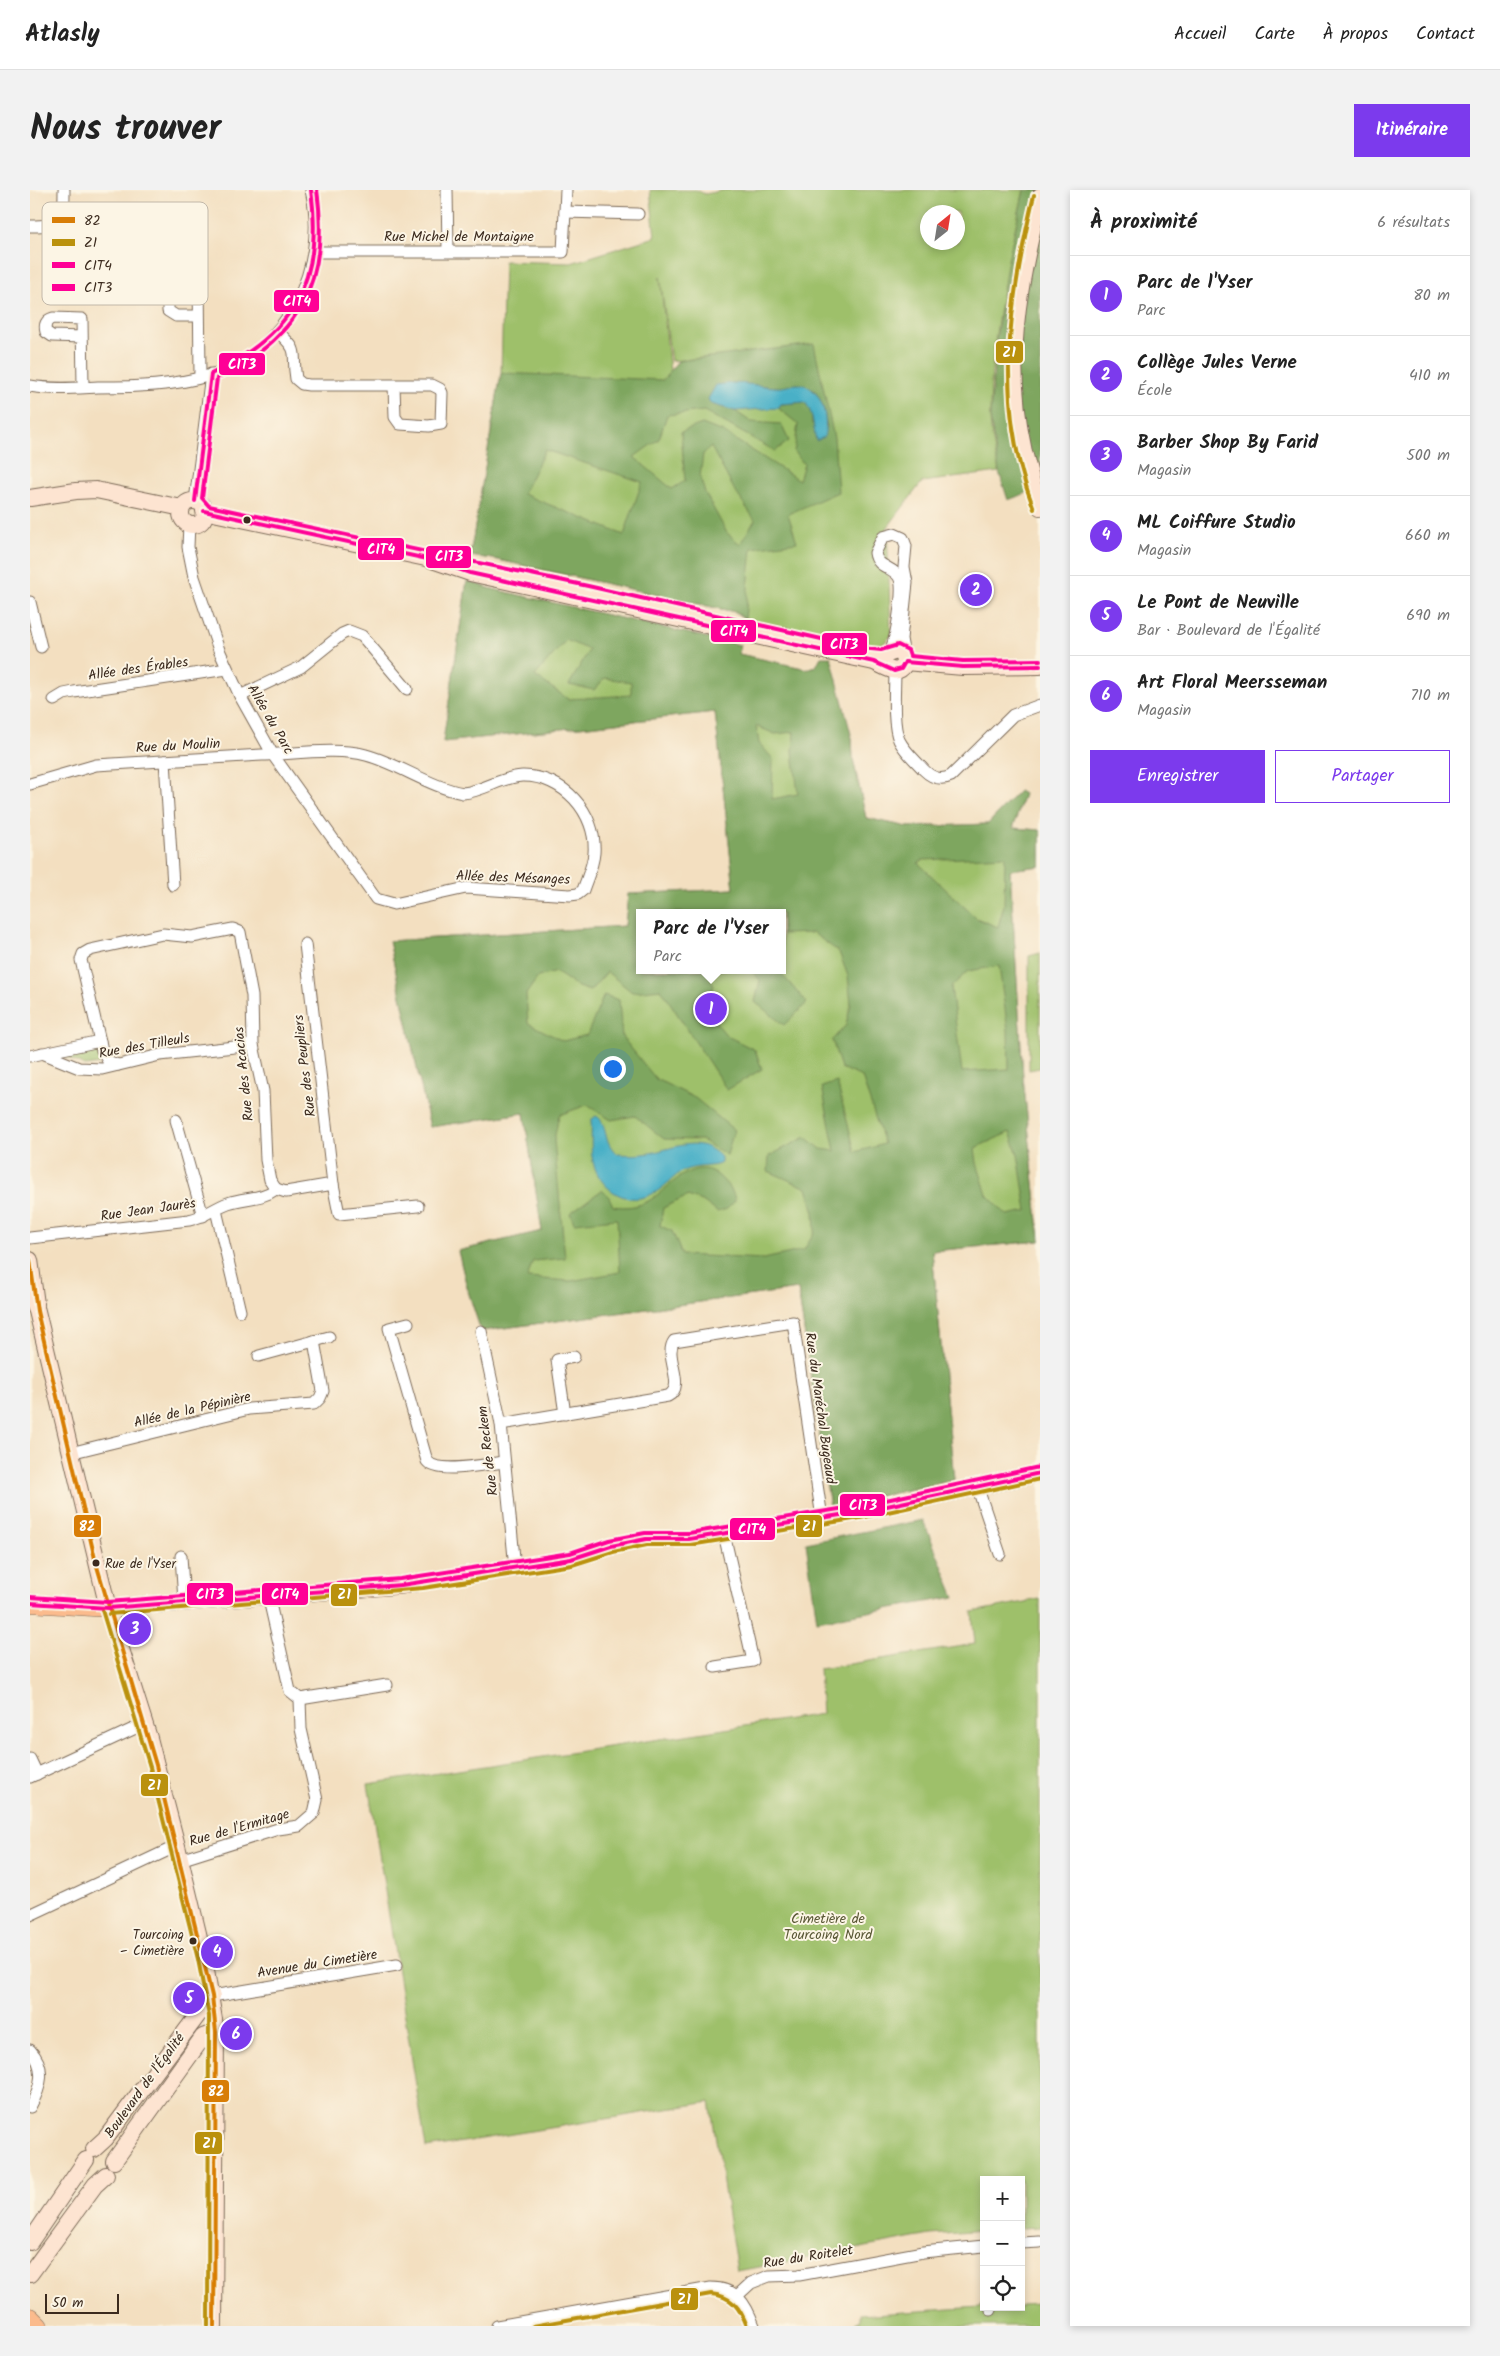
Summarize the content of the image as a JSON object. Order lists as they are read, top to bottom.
{
  "streets": {
    "street": [
      "Rue Michel de Montaigne",
      "Allée des Érables",
      "Allée du Parc",
      "Rue du Moulin",
      "Allée des Mésanges",
      "Rue des Tilleuls",
      "Rue des Peupliers",
      "Rue des Acacias",
      "Rue Jean Jaurès",
      "Rue du Maréchal Bugeaud",
      "Allée de la Pépinière",
      "Rue de Reckem",
      "Rue de l'Ermitage",
      "Avenue du Cimetière",
      "Boulevard de l'Égalité",
      "Rue du Roitelet"
    ]
  },
  "crossings": [
    ["Allée des Érables", "Allée du Parc"],
    ["Allée du Parc", "Rue du Moulin"],
    ["Allée du Parc", "Allée des Mésanges"],
    ["Rue du Moulin", "Allée des Mésanges"],
    ["Rue des Tilleuls", "Rue des Acacias"],
    ["Rue des Peupliers", "Rue Jean Jaurès"],
    ["Rue des Acacias", "Rue Jean Jaurès"],
    ["Rue du Maréchal Bugeaud", "Rue de Reckem"],
    ["Avenue du Cimetière", "Boulevard de l'Égalité"]
  ],
  "parks": ["Cimetière de Tourcoing Nord"],
  "places": ["Rue de l'Yser", "Tourcoing – Cimetière"],
  "lines": [
    "transit line CIT4",
    "transit line CIT3",
    "transit line Z1",
    "transit line 82"
  ],
  "legend": [
    "82",
    "Z1",
    "CIT4",
    "CIT3"
  ],
  "scale_bar": "50 m",
  "north": "top right",
  "page": {
    "header": "Atlasly",
    "nav": [
      "Accueil",
      "Carte",
      "À propos",
      "Contact"
    ],
    "title": "Nous trouver",
    "buttons": [
      "Itinéraire",
      ["Enregistrer", "Partager"]
    ],
    "heading": ["À proximité", "6 résultats"],
    "list": [
      {
        "mark": "1",
        "name": "Parc de l'Yser",
        "note": "Parc",
        "value": "80 m"
      },
      {
        "mark": "2",
        "name": "Collège Jules Verne",
        "note": "École",
        "value": "410 m"
      },
      {
        "mark": "3",
        "name": "Barber Shop By Farid",
        "note": "Magasin",
        "value": "500 m"
      },
      {
        "mark": "4",
        "name": "ML Coiffure Studio",
        "note": "Magasin",
        "value": "660 m"
      },
      {
        "mark": "5",
        "name": "Le Pont de Neuville",
        "note": "Bar · Boulevard de l'Égalité",
        "value": "690 m"
      },
      {
        "mark": "6",
        "name": "Art Floral Meersseman",
        "note": "Magasin",
        "value": "710 m"
      }
    ],
    "pins": [
      "2",
      "1",
      "3",
      "4",
      "5",
      "6"
    ],
    "popup": ["Parc de l'Yser", "Parc"],
    "map_buttons": ["+", "−"],
    "scale": "50 m"
  }
}
